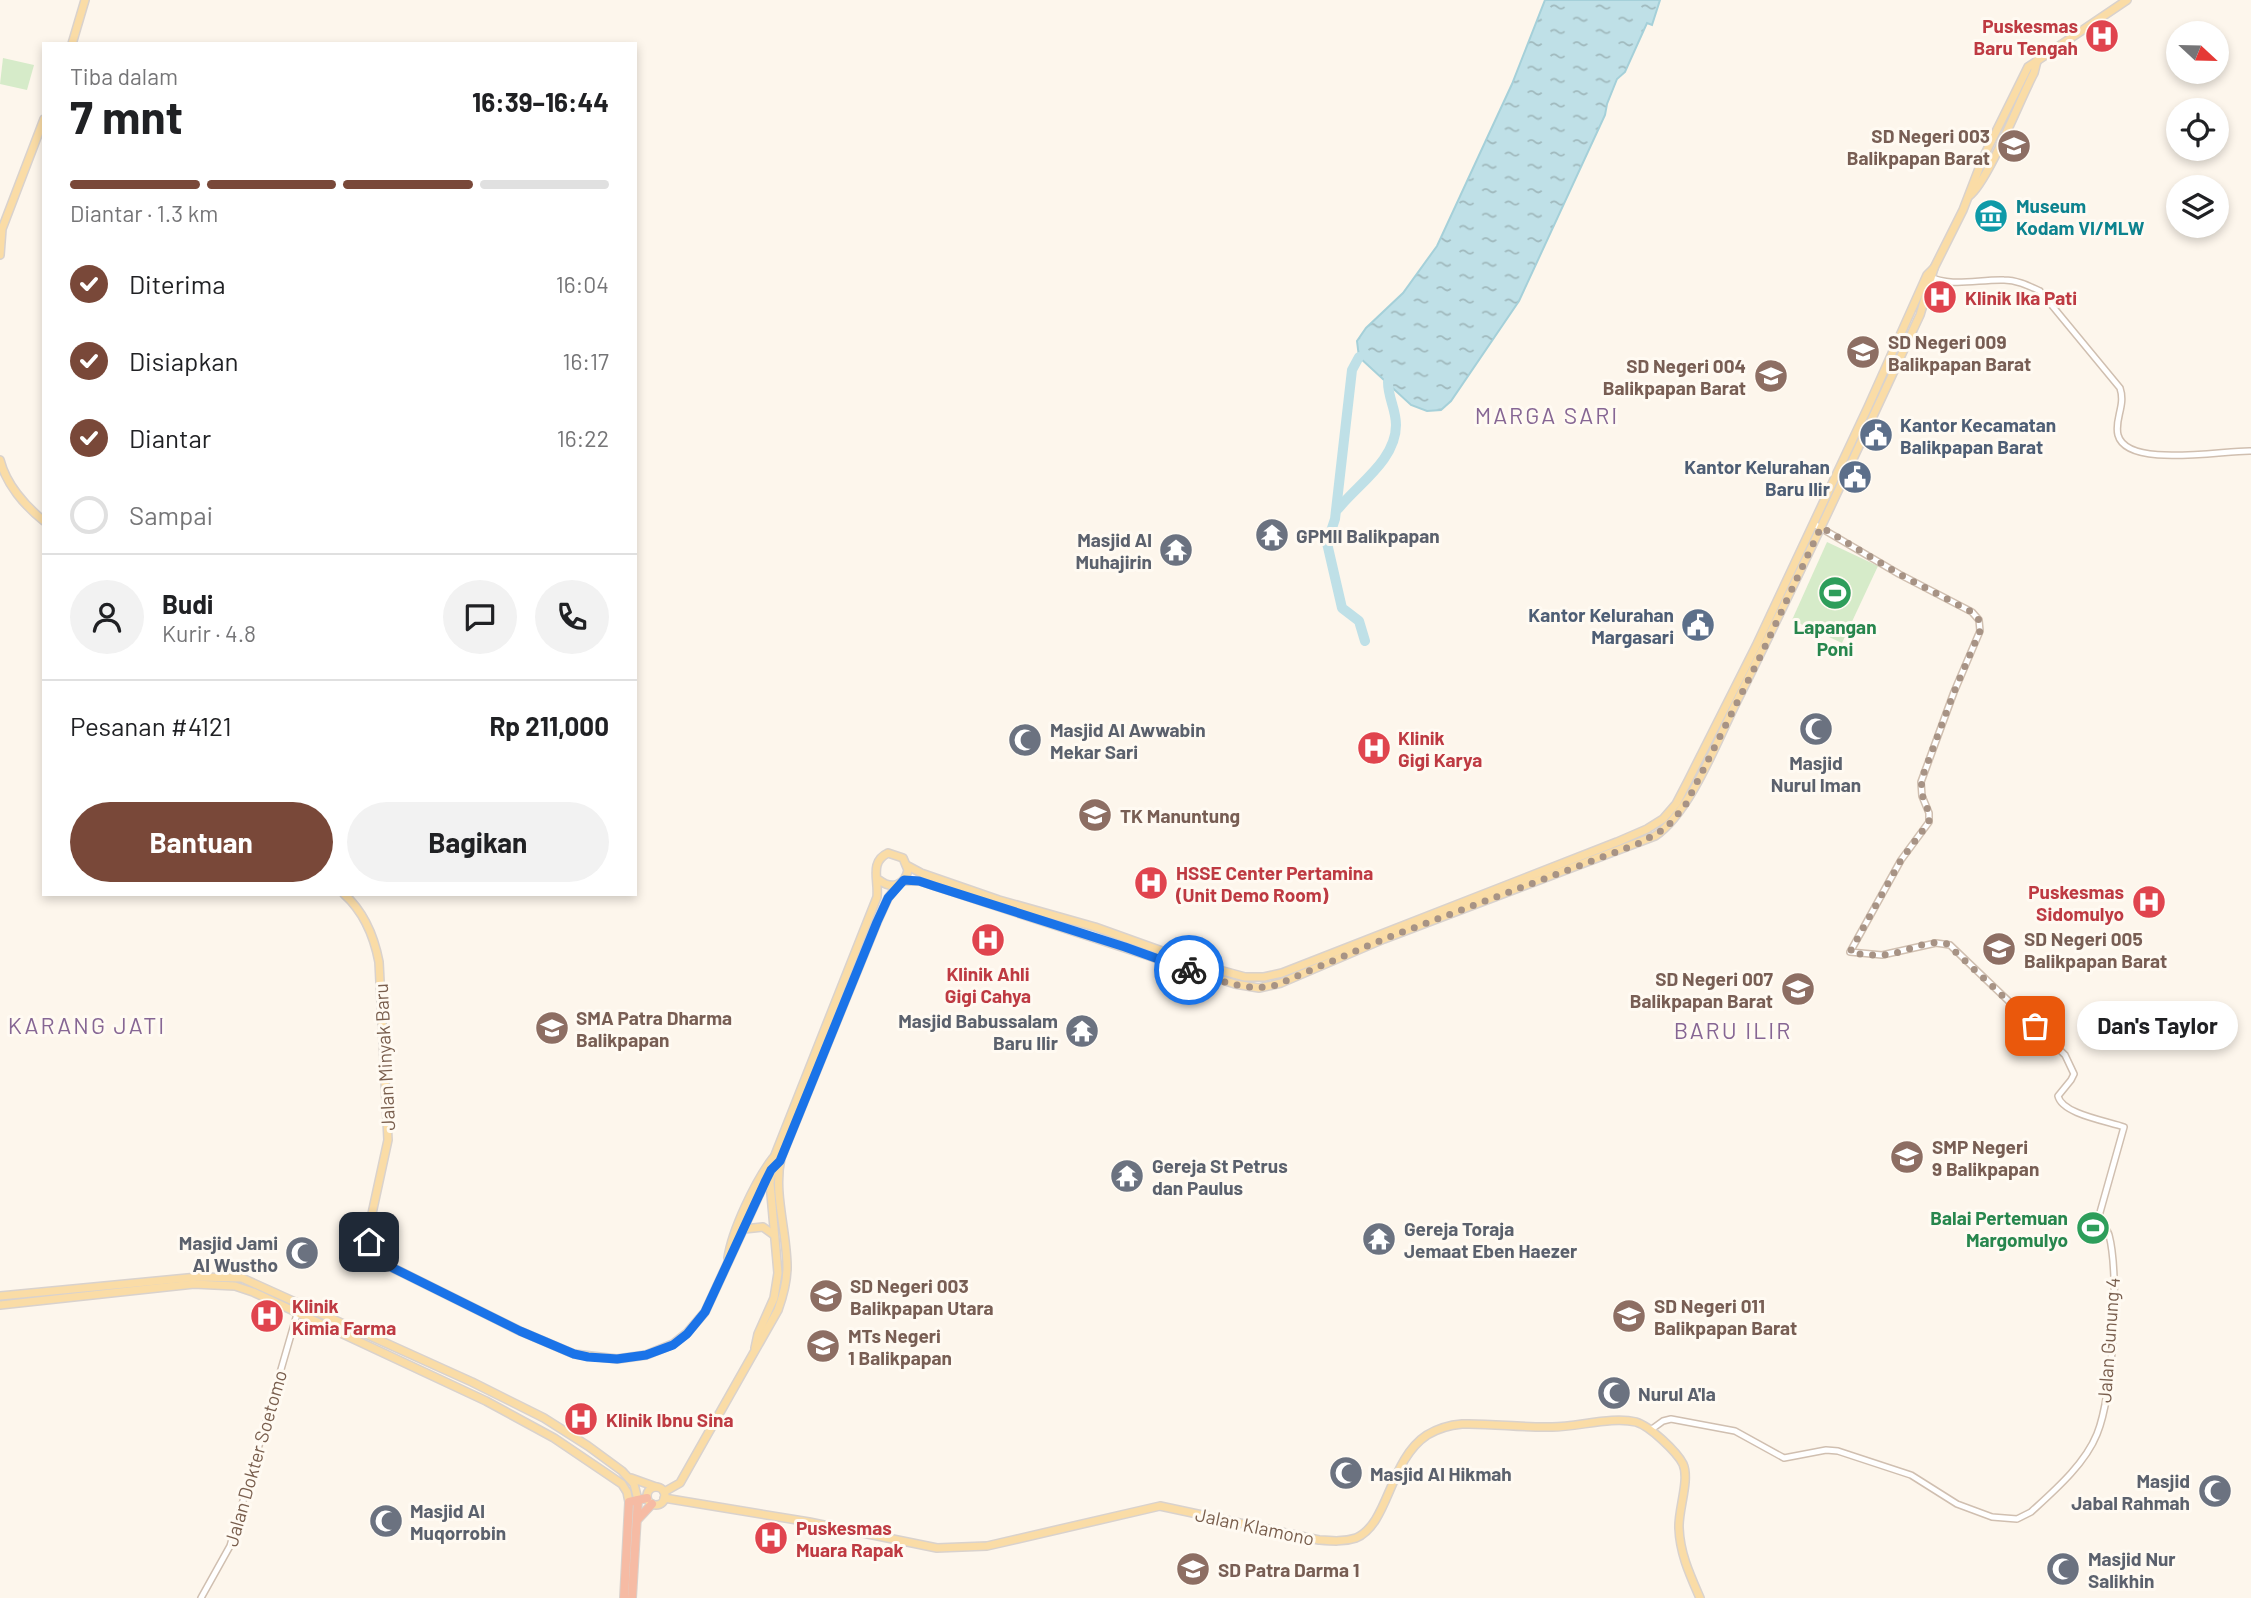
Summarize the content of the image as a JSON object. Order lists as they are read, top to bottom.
{
  "streets": {
    "main road": ["Jalan Minyak Baru", "Jalan Klamono"],
    "street": ["Jalan Gunung 4", "Jalan Dokter Soetomo"]
  },
  "crossings": [
    ["Jalan Gunung 4", "Jalan Klamono"]
  ],
  "districts": ["MARGA SARI", "KARANG JATI", "BARU ILIR"],
  "places": {
    "hospital": [
      "Puskesmas Baru Tengah",
      "Klinik Ika Pati",
      "Klinik Gigi Karya",
      "HSSE Center Pertamina (Unit Demo Room)",
      "Puskesmas Sidomulyo",
      "Klinik Ahli Gigi Cahya",
      "Klinik Kimia Farma",
      "Klinik Ibnu Sina",
      "Puskesmas Muara Rapak"
    ],
    "school or university": [
      "SD Negeri 003 Balikpapan Barat",
      "SD Negeri 009 Balikpapan Barat",
      "SD Negeri 004 Balikpapan Barat",
      "TK Manuntung",
      "SD Negeri 005 Balikpapan Barat",
      "SD Negeri 007 Balikpapan Barat",
      "SMA Patra Dharma Balikpapan",
      "SMP Negeri 9 Balikpapan",
      "SD Negeri 003 Balikpapan Utara",
      "SD Negeri 011 Balikpapan Barat",
      "MTs Negeri 1 Balikpapan",
      "SD Patra Darma 1"
    ],
    "museum": ["Museum Kodam VI/MLW"],
    "public building": ["Kantor Kecamatan Balikpapan Barat", "Kantor Kelurahan Baru Ilir", "Kantor Kelurahan Margasari"],
    "temple": [
      "GPMII Balikpapan",
      "Masjid Al Muhajirin",
      "Masjid Babussalam Baru Ilir",
      "Gereja St Petrus dan Paulus",
      "Gereja Toraja Jemaat Eben Haezer"
    ],
    "sports": ["Lapangan Poni", "Balai Pertemuan Margomulyo"],
    "mosque": [
      "Masjid Nurul Iman",
      "Masjid Al Awwabin Mekar Sari",
      "Masjid Jami Al Wustho",
      "Nurul A'la",
      "Masjid Al Hikmah",
      "Masjid Jabal Rahmah",
      "Masjid Al Muqorrobin",
      "Masjid Nur Salikhin"
    ],
    "other": ["Dan's Taylor"]
  },
  "north": "right",
  "page": {
    "heading": ["7 mnt", "Tiba dalam", "16:39–16:44"],
    "panel": [
      "Budi",
      "Kurir · 4.8",
      "Pesanan #4121",
      "Rp 211,000"
    ],
    "bar": "Diantar · 1.3 km",
    "list": [
      ["Diterima", "16:04"],
      ["Disiapkan", "16:17"],
      ["Diantar", "16:22"],
      "Sampai"
    ],
    "buttons": ["Bantuan", "Bagikan"],
    "bubble": "Dan's Taylor"
  }
}
